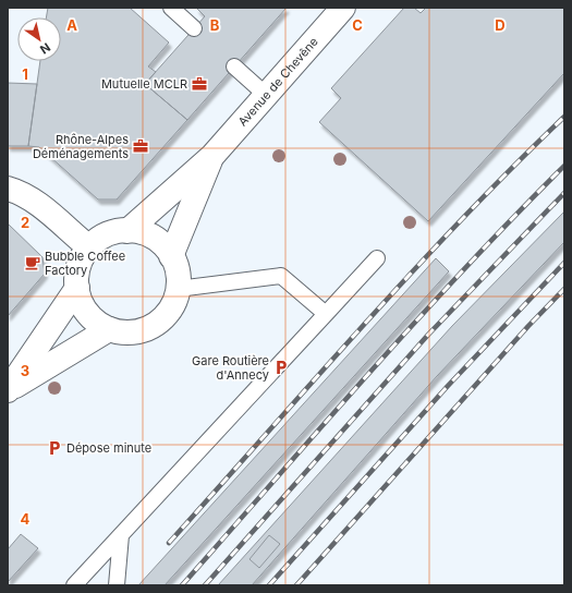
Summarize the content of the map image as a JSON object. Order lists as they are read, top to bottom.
{
  "streets": {
    "street": ["Avenue de Chevêne"]
  },
  "places": {
    "office": ["Mutuelle MCLR", "Rhône-Alpes Déménagements"],
    "cafe": ["Bubble Coffee Factory"],
    "parking": ["Gare Routière d'Annecy", "Dépose minute"]
  },
  "north": "bottom right",
  "grid": {
    "columns": [
      "A",
      "B",
      "C",
      "D"
    ],
    "rows": [
      "1",
      "2",
      "3",
      "4"
    ]
  }
}
